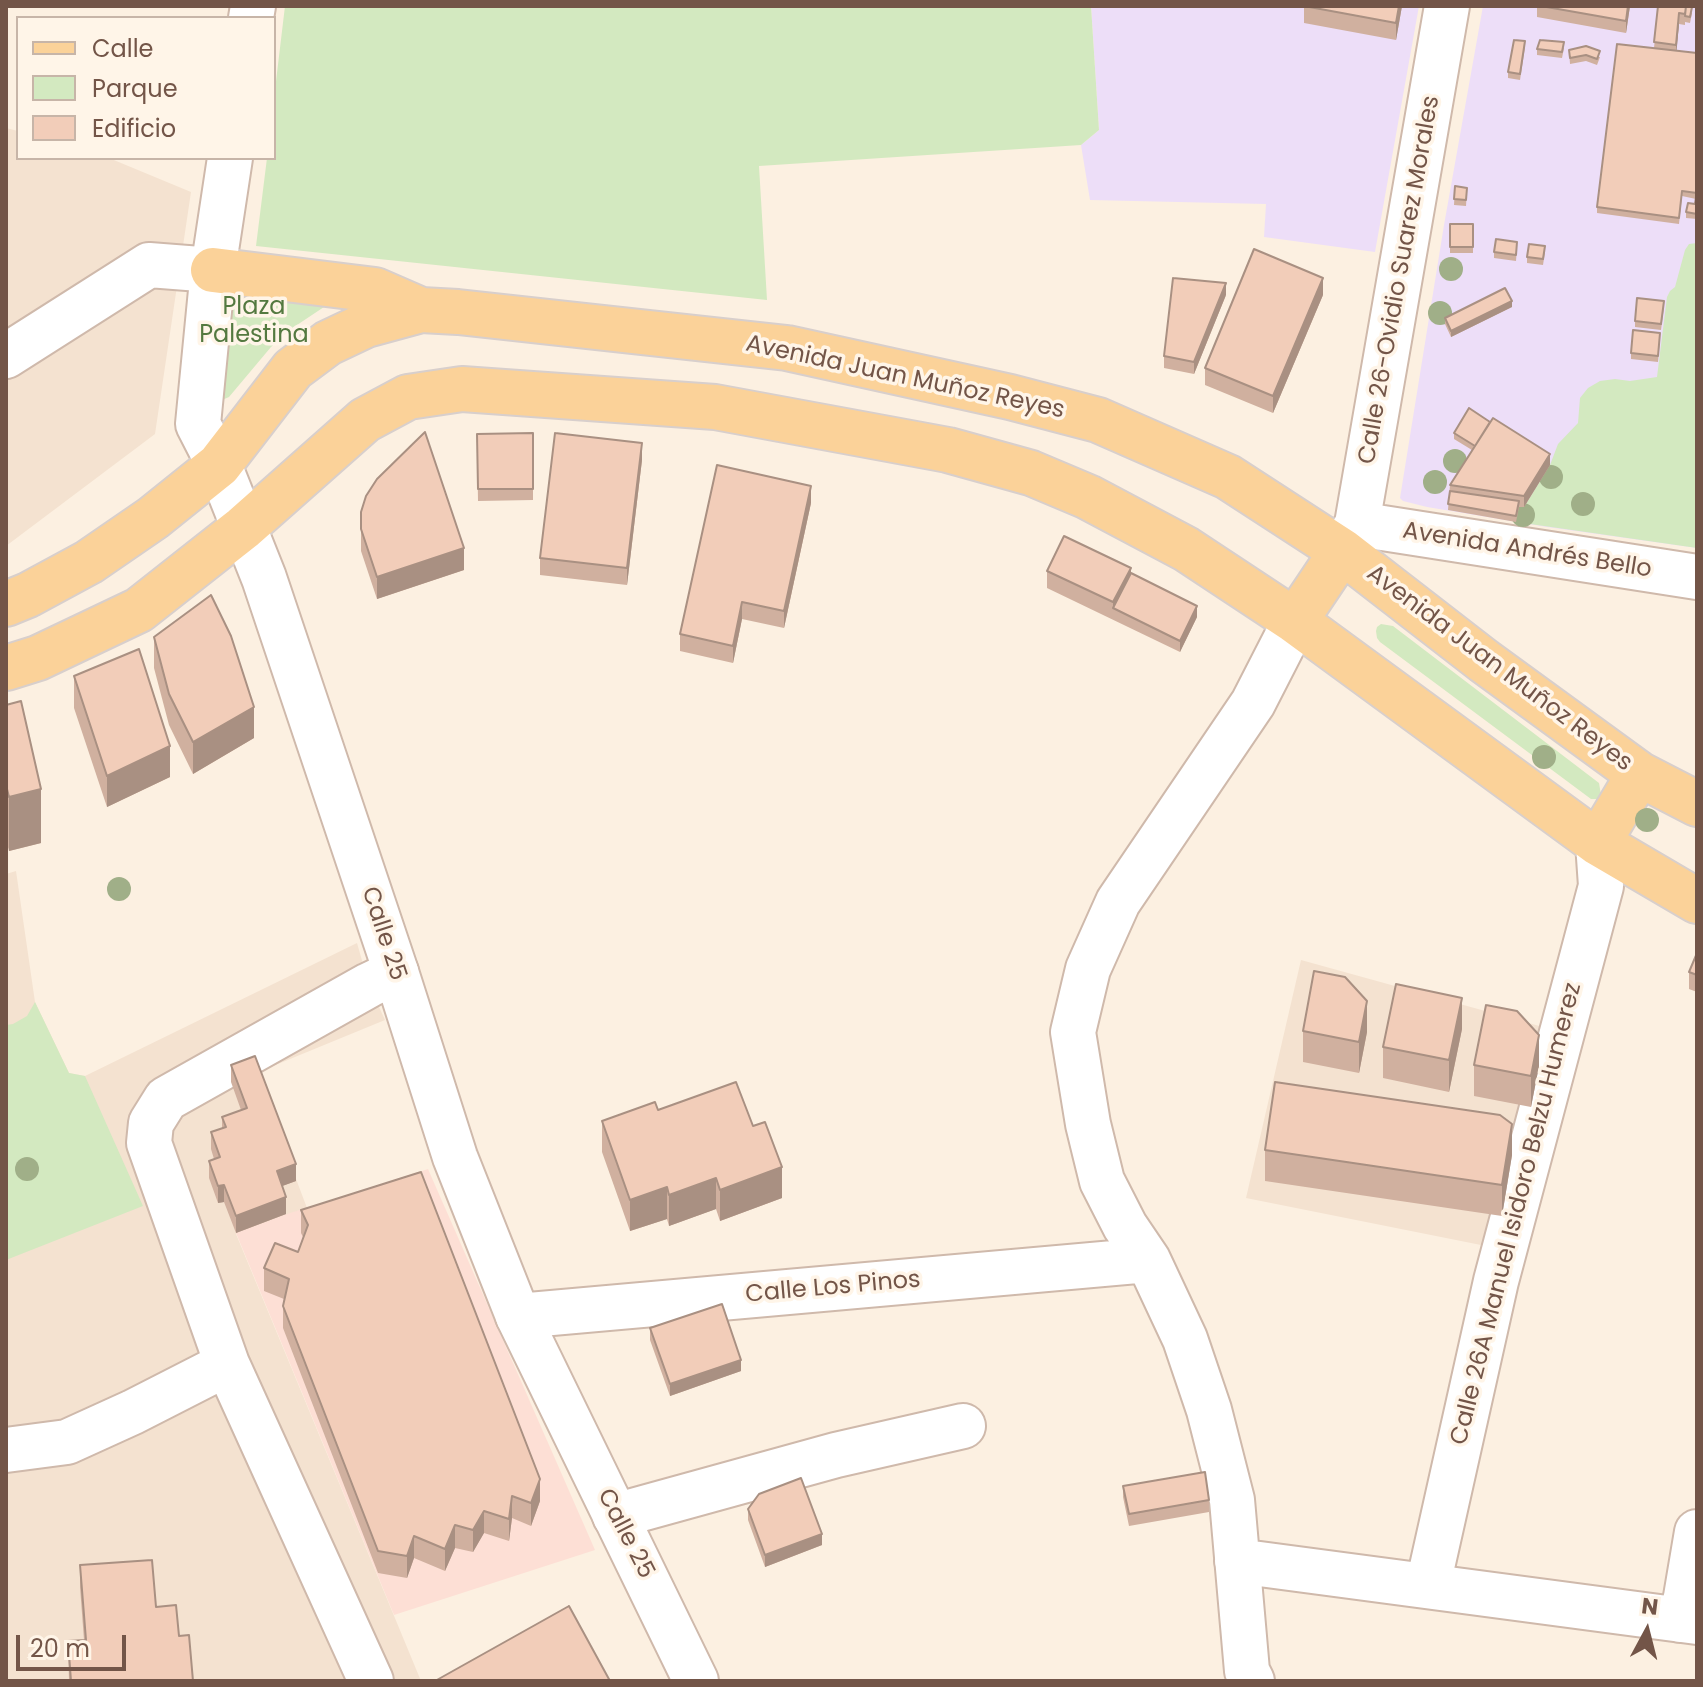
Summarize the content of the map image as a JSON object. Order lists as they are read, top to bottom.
{
  "streets": {
    "main road": ["Avenida Juan Muñoz Reyes"],
    "street": [
      "Calle 26-Ovidio Suarez Morales",
      "Avenida Andrés Bello",
      "Calle 25",
      "Calle 26A Manuel Isidoro Belzu Humerez",
      "Calle Los Pinos"
    ]
  },
  "crossings": [
    ["Calle 26-Ovidio Suarez Morales", "Avenida Juan Muñoz Reyes"],
    ["Calle 26-Ovidio Suarez Morales", "Avenida Andrés Bello"],
    ["Avenida Juan Muñoz Reyes", "Avenida Andrés Bello"],
    ["Avenida Juan Muñoz Reyes", "Calle 25"],
    ["Calle 25", "Calle Los Pinos"]
  ],
  "parks": ["Plaza Palestina"],
  "legend": ["Calle", "Parque", "Edificio"],
  "scale_bar": "20 m",
  "north": "top"
}
